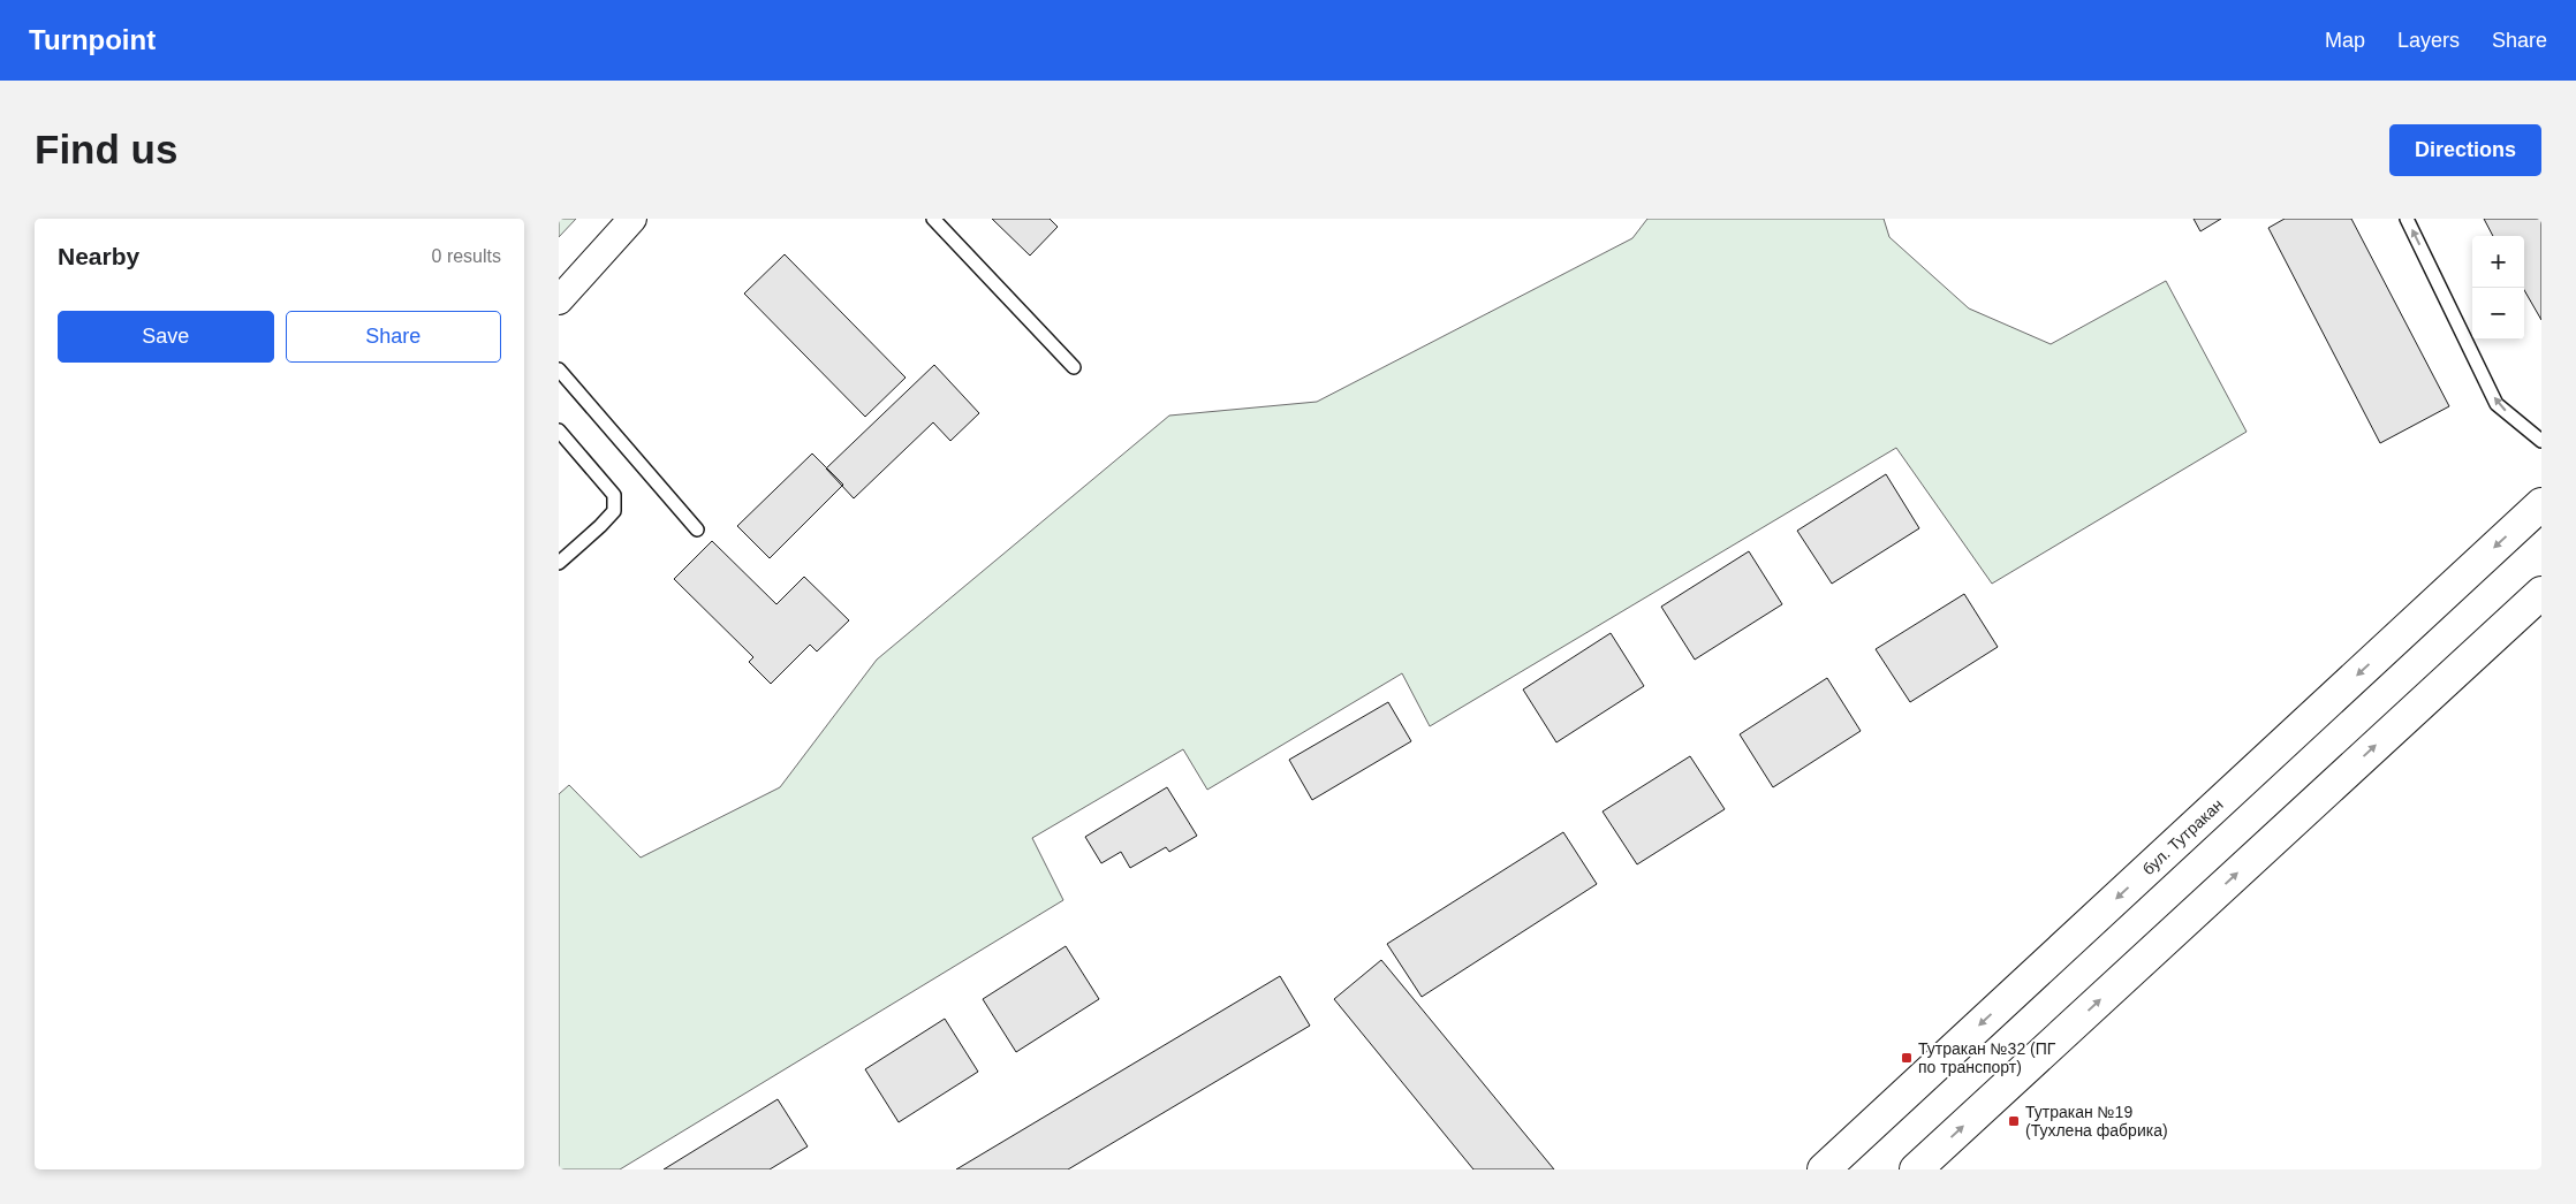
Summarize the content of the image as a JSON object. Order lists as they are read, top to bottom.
{
  "streets": {
    "main road": ["бул. Тутракан"]
  },
  "places": {
    "transit": ["Тутракан №32 (ПГ по транспорт)", "Тутракан №19 (Тухлена фабрика)"]
  },
  "page": {
    "header": "Turnpoint",
    "nav": ["Map", "Layers", "Share"],
    "buttons": [
      "Directions",
      ["Save", "Share"]
    ],
    "title": "Find us",
    "heading": ["Nearby", "0 results"],
    "map_buttons": ["+", "−"]
  }
}
